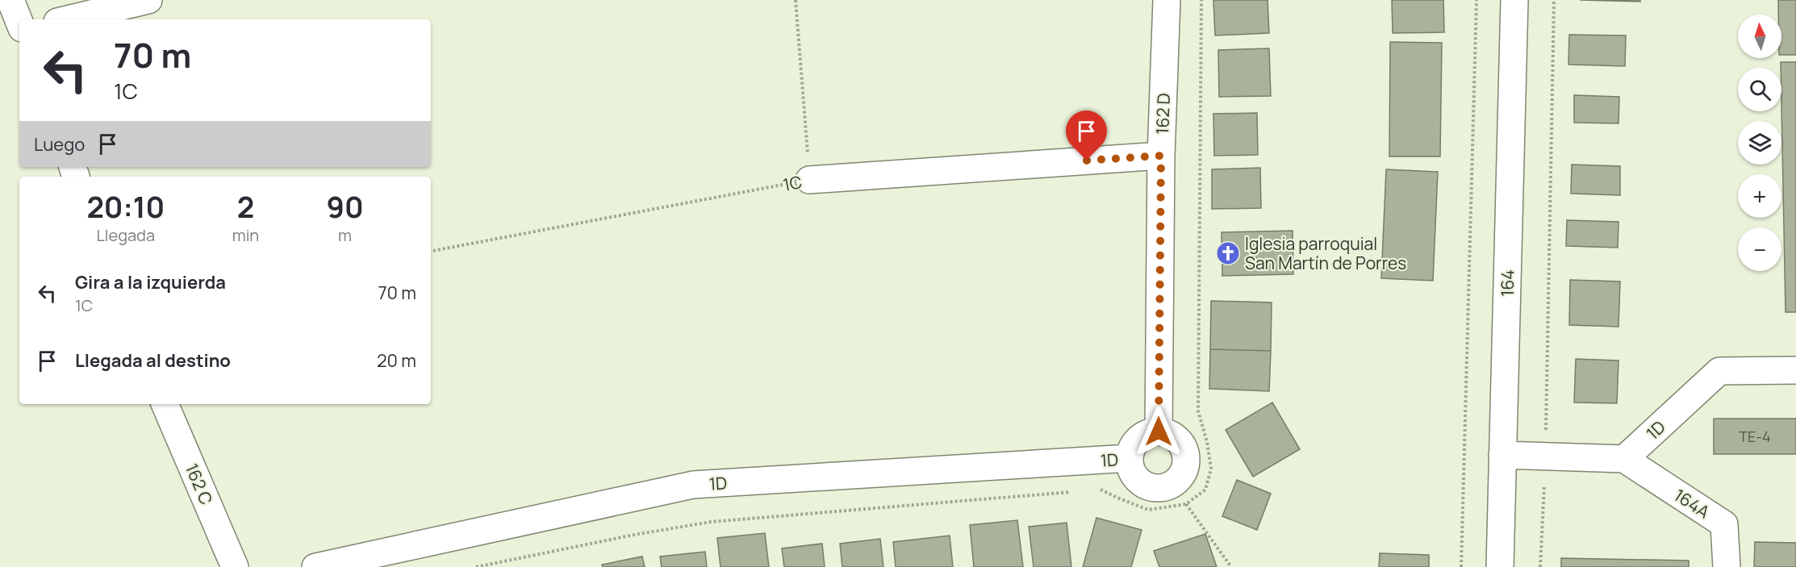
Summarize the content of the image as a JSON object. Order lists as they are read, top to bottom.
{
  "streets": {
    "street": [
      "162 D",
      "1C",
      "164",
      "1D",
      "162 C",
      "164A"
    ]
  },
  "crossings": [
    ["162 D", "1C"],
    ["162 D", "1D"],
    ["1D", "164A"]
  ],
  "places": {
    "church": ["Iglesia parroquial San Martín de Porres"]
  },
  "house_numbers": ["TE-4"],
  "north": "top",
  "page": {
    "map_buttons": ["+", "−"],
    "turn": ["70 m", "1C"],
    "then": "Luego",
    "eta": [
      "20:10",
      "Llegada",
      "2",
      "min",
      "90",
      "m"
    ],
    "list": [
      {
        "name": "Gira a la izquierda",
        "note": "1C",
        "value": "70 m"
      },
      {
        "name": "Llegada al destino",
        "value": "20 m"
      }
    ]
  }
}
